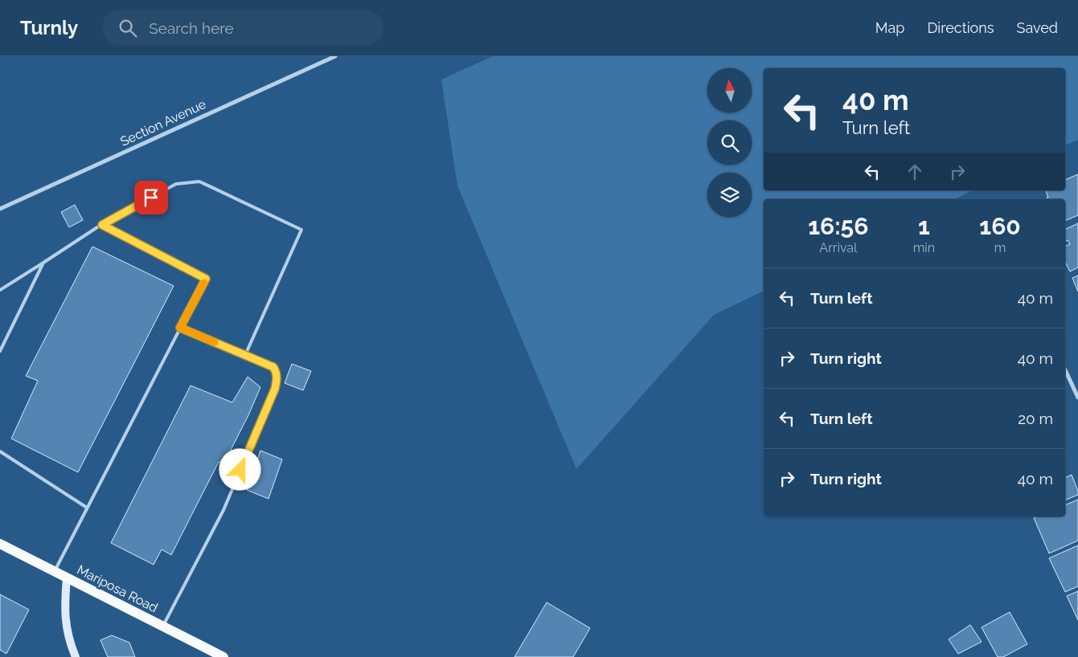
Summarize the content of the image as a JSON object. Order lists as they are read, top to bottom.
{
  "streets": {
    "main road": ["Mariposa Road"],
    "street": ["Section Avenue"]
  },
  "north": "top",
  "page": {
    "header": "Turnly",
    "search": "Search here",
    "nav": ["Map", "Directions", "Saved"],
    "turn": ["40 m", "Turn left"],
    "eta": [
      "16:56",
      "Arrival",
      "1",
      "min",
      "160",
      "m"
    ],
    "list": [
      {
        "name": "Turn left",
        "value": "40 m"
      },
      {
        "name": "Turn right",
        "value": "40 m"
      },
      {
        "name": "Turn left",
        "value": "20 m"
      },
      {
        "name": "Turn right",
        "value": "40 m"
      }
    ]
  }
}
